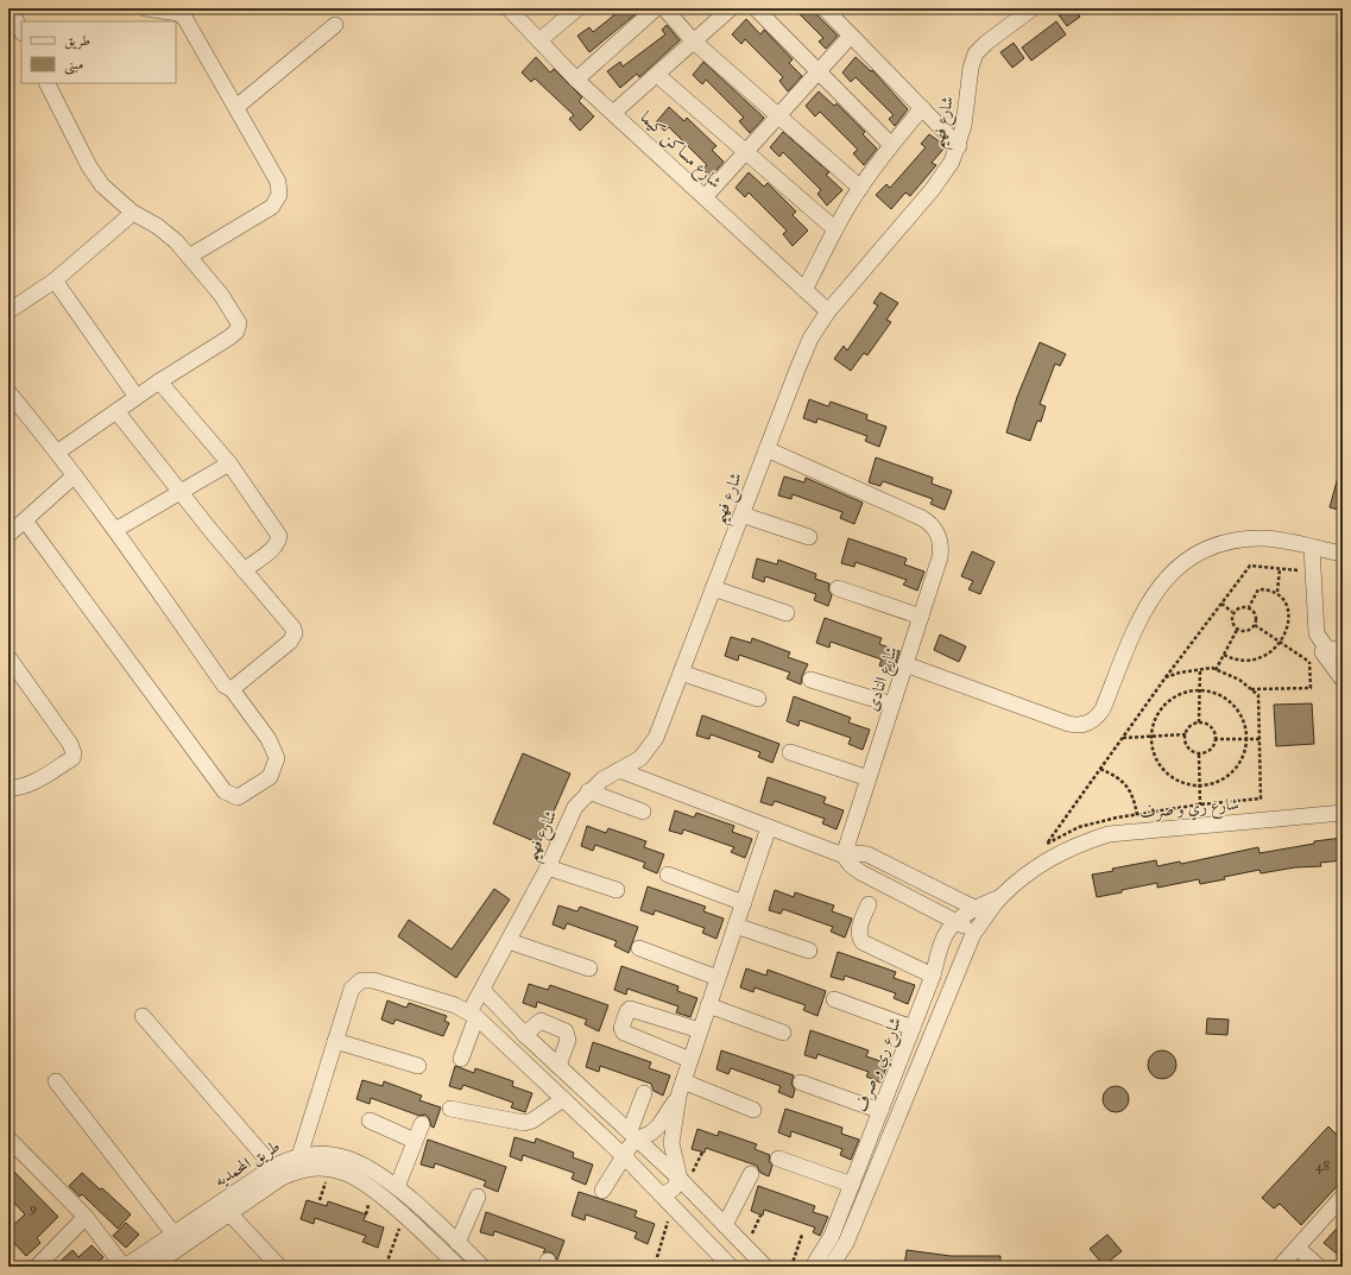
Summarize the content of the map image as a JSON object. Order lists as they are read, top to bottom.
{
  "streets": {
    "street": [
      "شارع فهيم",
      "شارع مساكن كيما",
      "شارع النادى",
      "شارع ري و صرف",
      "طريق المحمديه"
    ]
  },
  "crossings": [
    ["شارع فهيم", "شارع مساكن كيما"],
    ["شارع فهيم", "شارع النادى"]
  ],
  "house_numbers": ["48", "9"],
  "legend": ["طريق", "مبنى"]
}
